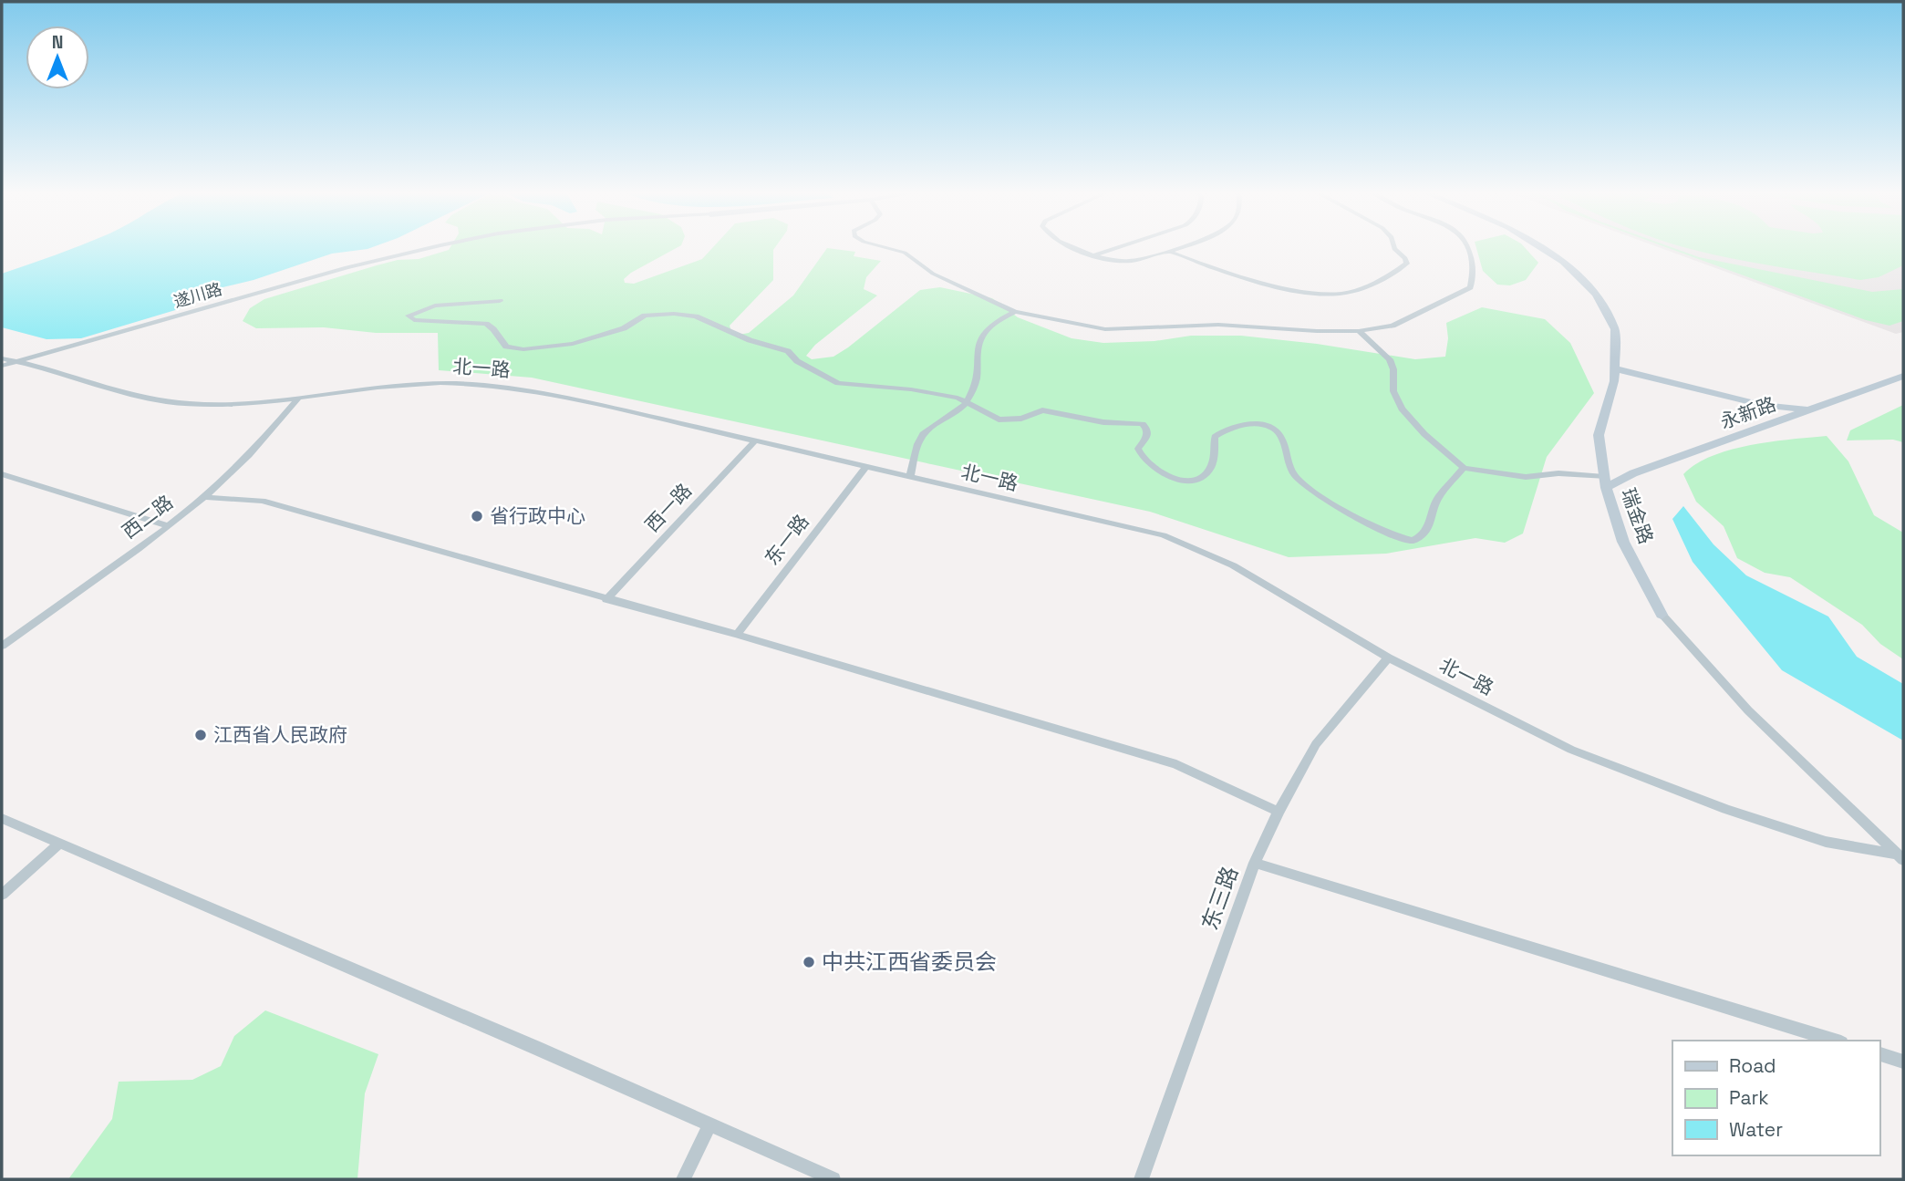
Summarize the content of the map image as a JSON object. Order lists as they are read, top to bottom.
{
  "streets": {
    "street": [
      "遂川路",
      "北一路",
      "永新路",
      "西一路",
      "瑞金路",
      "西二路",
      "东一路",
      "东三路"
    ]
  },
  "crossings": [
    ["遂川路", "北一路"],
    ["北一路", "西一路"],
    ["北一路", "瑞金路"],
    ["北一路", "西二路"],
    ["北一路", "东一路"],
    ["北一路", "东三路"],
    ["永新路", "瑞金路"]
  ],
  "places": ["省行政中心", "江西省人民政府", "中共江西省委员会"],
  "legend": ["Road", "Park", "Water"],
  "north": "top"
}
